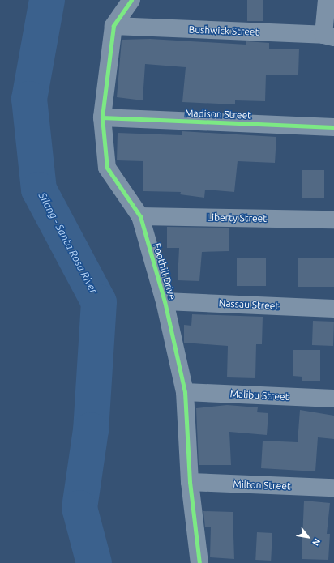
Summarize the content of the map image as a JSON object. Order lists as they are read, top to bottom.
{
  "streets": {
    "street": [
      "Bushwick Street",
      "Madison Street",
      "Liberty Street",
      "Foothill Drive",
      "Nassau Street",
      "Malibu Street",
      "Milton Street"
    ]
  },
  "crossings": [
    ["Bushwick Street", "Foothill Drive"],
    ["Madison Street", "Foothill Drive"],
    ["Liberty Street", "Foothill Drive"],
    ["Foothill Drive", "Nassau Street"],
    ["Foothill Drive", "Malibu Street"],
    ["Foothill Drive", "Milton Street"]
  ],
  "water": ["Silang - Santa Rosa River"],
  "north": "bottom right"
}
